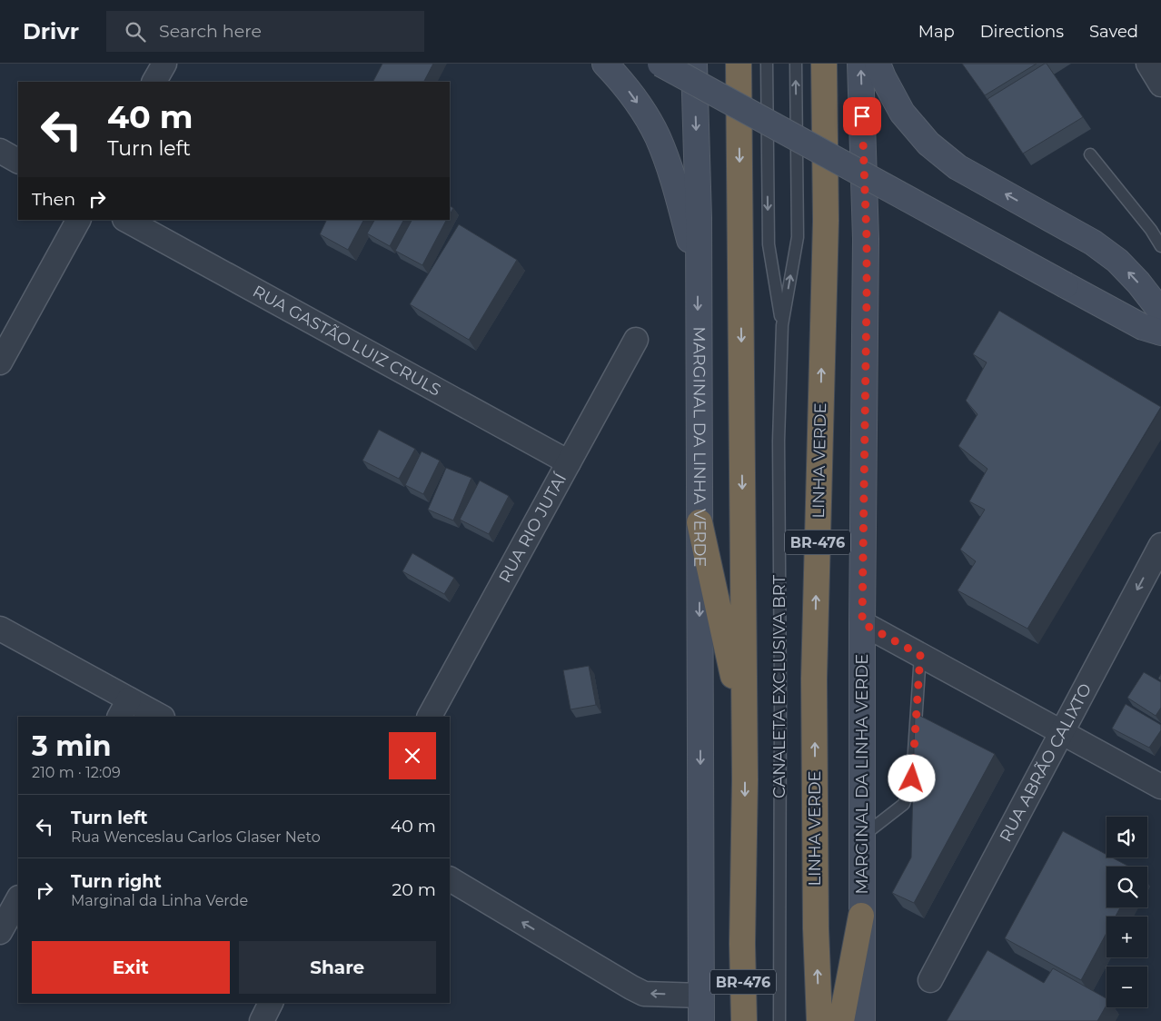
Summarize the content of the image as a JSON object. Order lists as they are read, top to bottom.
{
  "streets": {
    "highway": ["LINHA VERDE", "BR-476"],
    "main road": ["MARGINAL DA LINHA VERDE"],
    "street": ["RUA GASTÃO LUIZ CRULS", "RUA RIO JUTAÍ", "RUA ABRÃO CALIXTO"],
    "lane": ["CANALETA EXCLUSIVA BRT"]
  },
  "crossings": [
    ["RUA GASTÃO LUIZ CRULS", "RUA RIO JUTAÍ"]
  ],
  "one_way": ["RUA ABRÃO CALIXTO"],
  "page": {
    "header": "Drivr",
    "search": "Search here",
    "nav": ["Map", "Directions", "Saved"],
    "turn": ["40 m", "Turn left"],
    "then": "Then",
    "heading": ["3 min", "210 m · 12:09"],
    "list": [
      {
        "name": "Turn left",
        "note": "Rua Wenceslau Carlos Glaser Neto",
        "value": "40 m"
      },
      {
        "name": "Turn right",
        "note": "Marginal da Linha Verde",
        "value": "20 m"
      }
    ],
    "map_buttons": ["+", "−"],
    "buttons": ["Exit", "Share"]
  }
}
